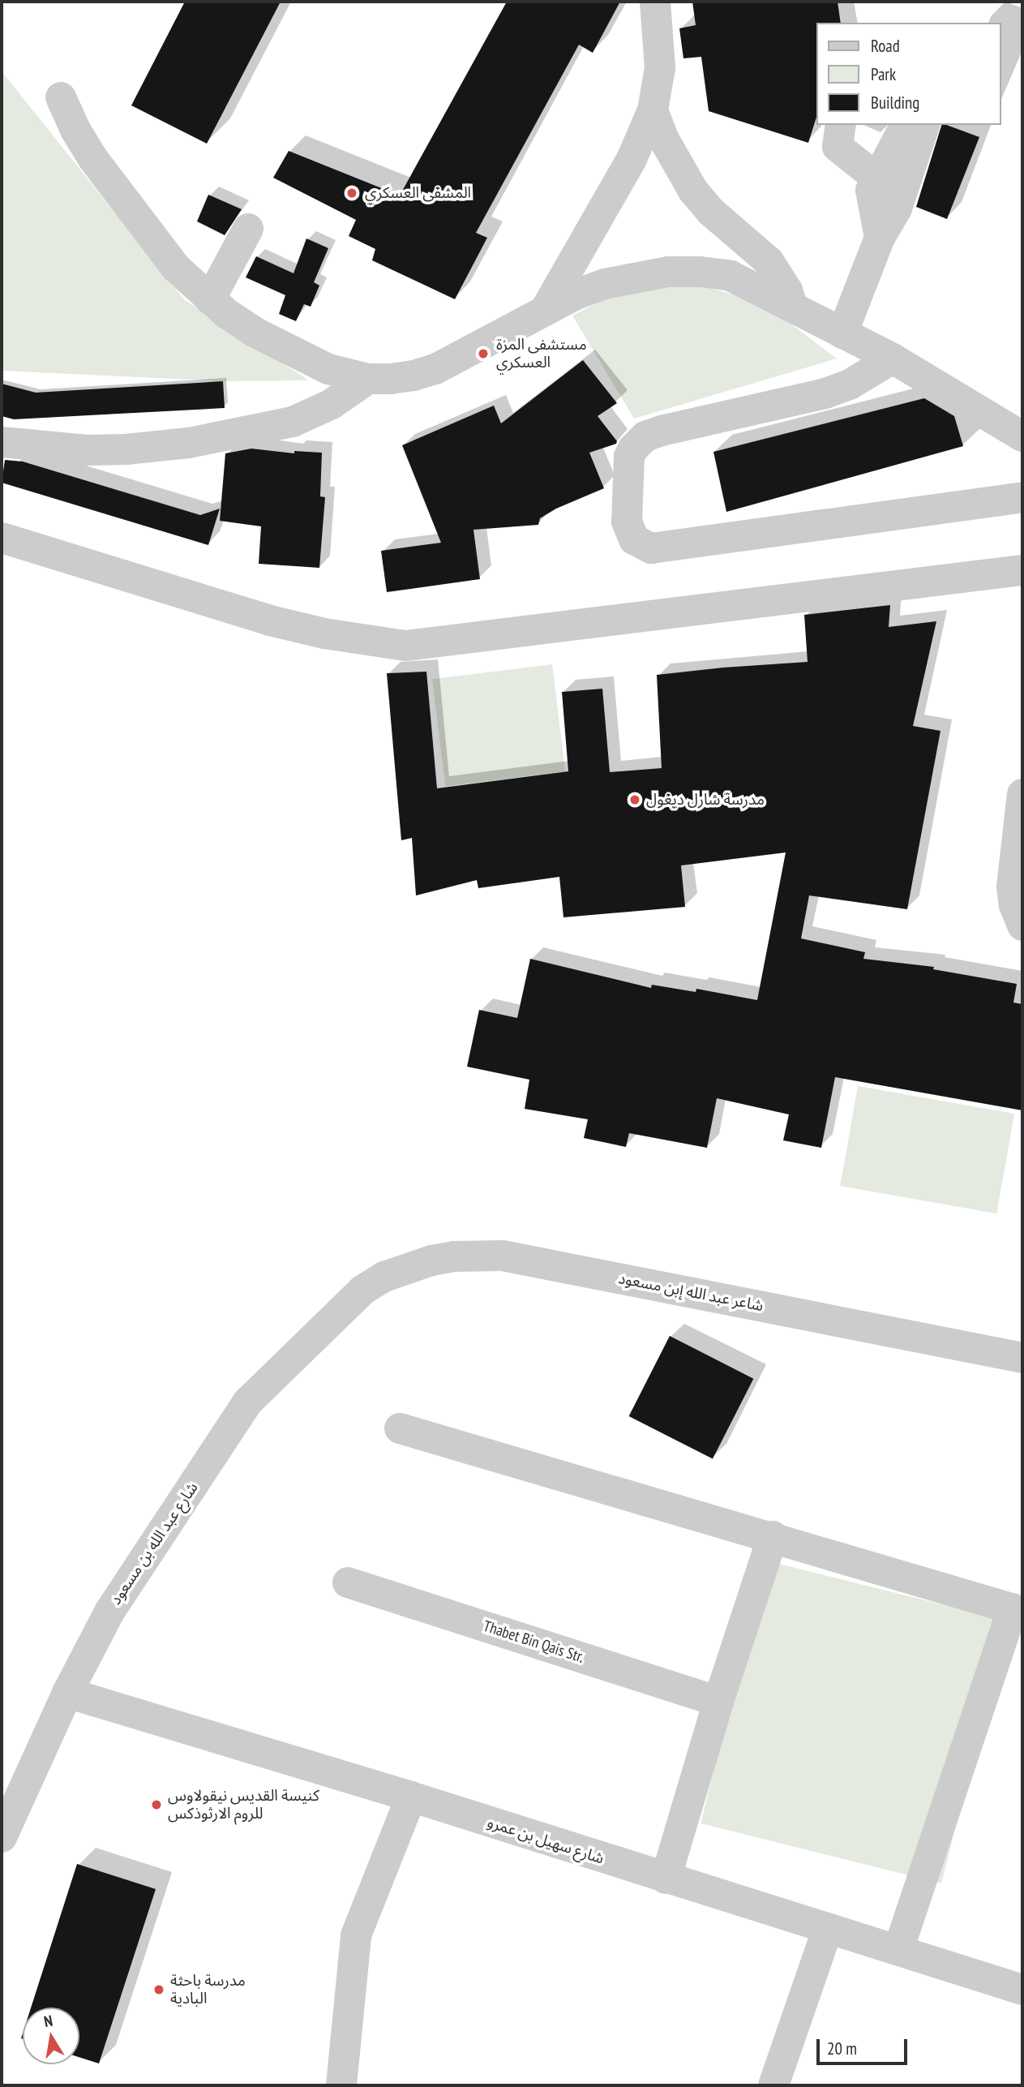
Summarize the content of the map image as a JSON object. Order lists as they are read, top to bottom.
{
  "streets": {
    "street": [
      "شاعر عبد الله إبن مسعود",
      "شارع عبد الله بن مسعود",
      "Thabet Bin Qais Str.",
      "شارع سهيل بن عمرو"
    ]
  },
  "crossings": [
    ["شاعر عبد الله إبن مسعود", "شارع عبد الله بن مسعود"],
    ["شارع عبد الله بن مسعود", "شارع سهيل بن عمرو"]
  ],
  "places": [
    "المشفى العسكري",
    "مستشفى المزة العسكري",
    "مدرسة شارل ديغول",
    "كنيسة القديس نيقولاوس للروم الارثوذكس",
    "مدرسة باحثة البادية"
  ],
  "legend": ["Road", "Park", "Building"],
  "scale_bar": "20 m",
  "north": "top"
}
